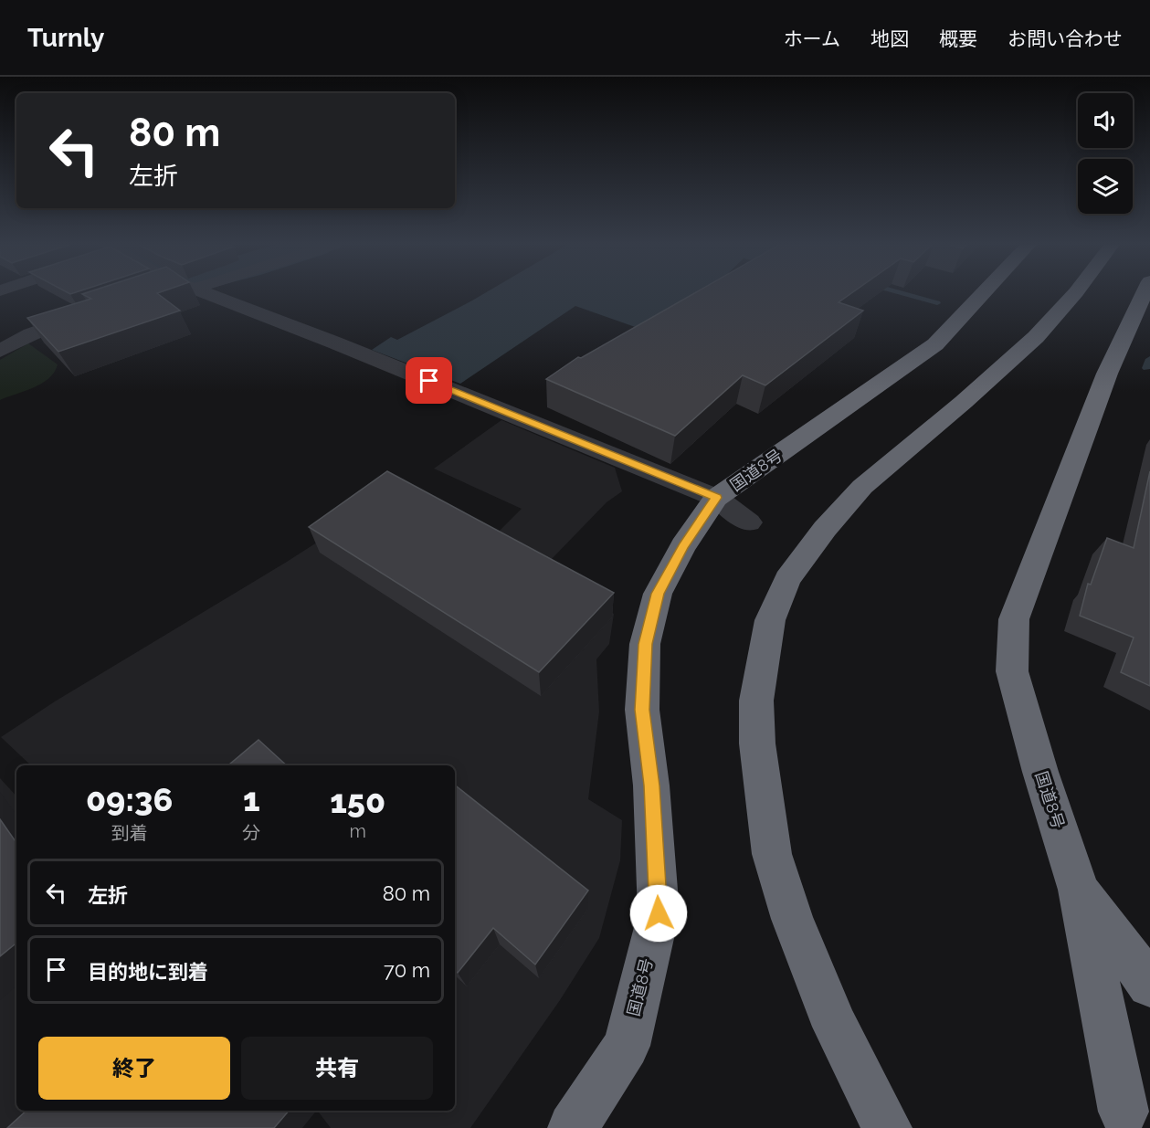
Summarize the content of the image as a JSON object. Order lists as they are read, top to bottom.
{
  "streets": {
    "highway": ["国道8号"]
  },
  "page": {
    "header": "Turnly",
    "nav": [
      "ホーム",
      "地図",
      "概要",
      "お問い合わせ"
    ],
    "turn": ["80 m", "左折"],
    "eta": [
      "09:36",
      "到着",
      "1",
      "分",
      "150",
      "m"
    ],
    "list": [
      {
        "name": "左折",
        "value": "80 m"
      },
      {
        "name": "目的地に到着",
        "value": "70 m"
      }
    ],
    "buttons": ["終了", "共有"]
  }
}
